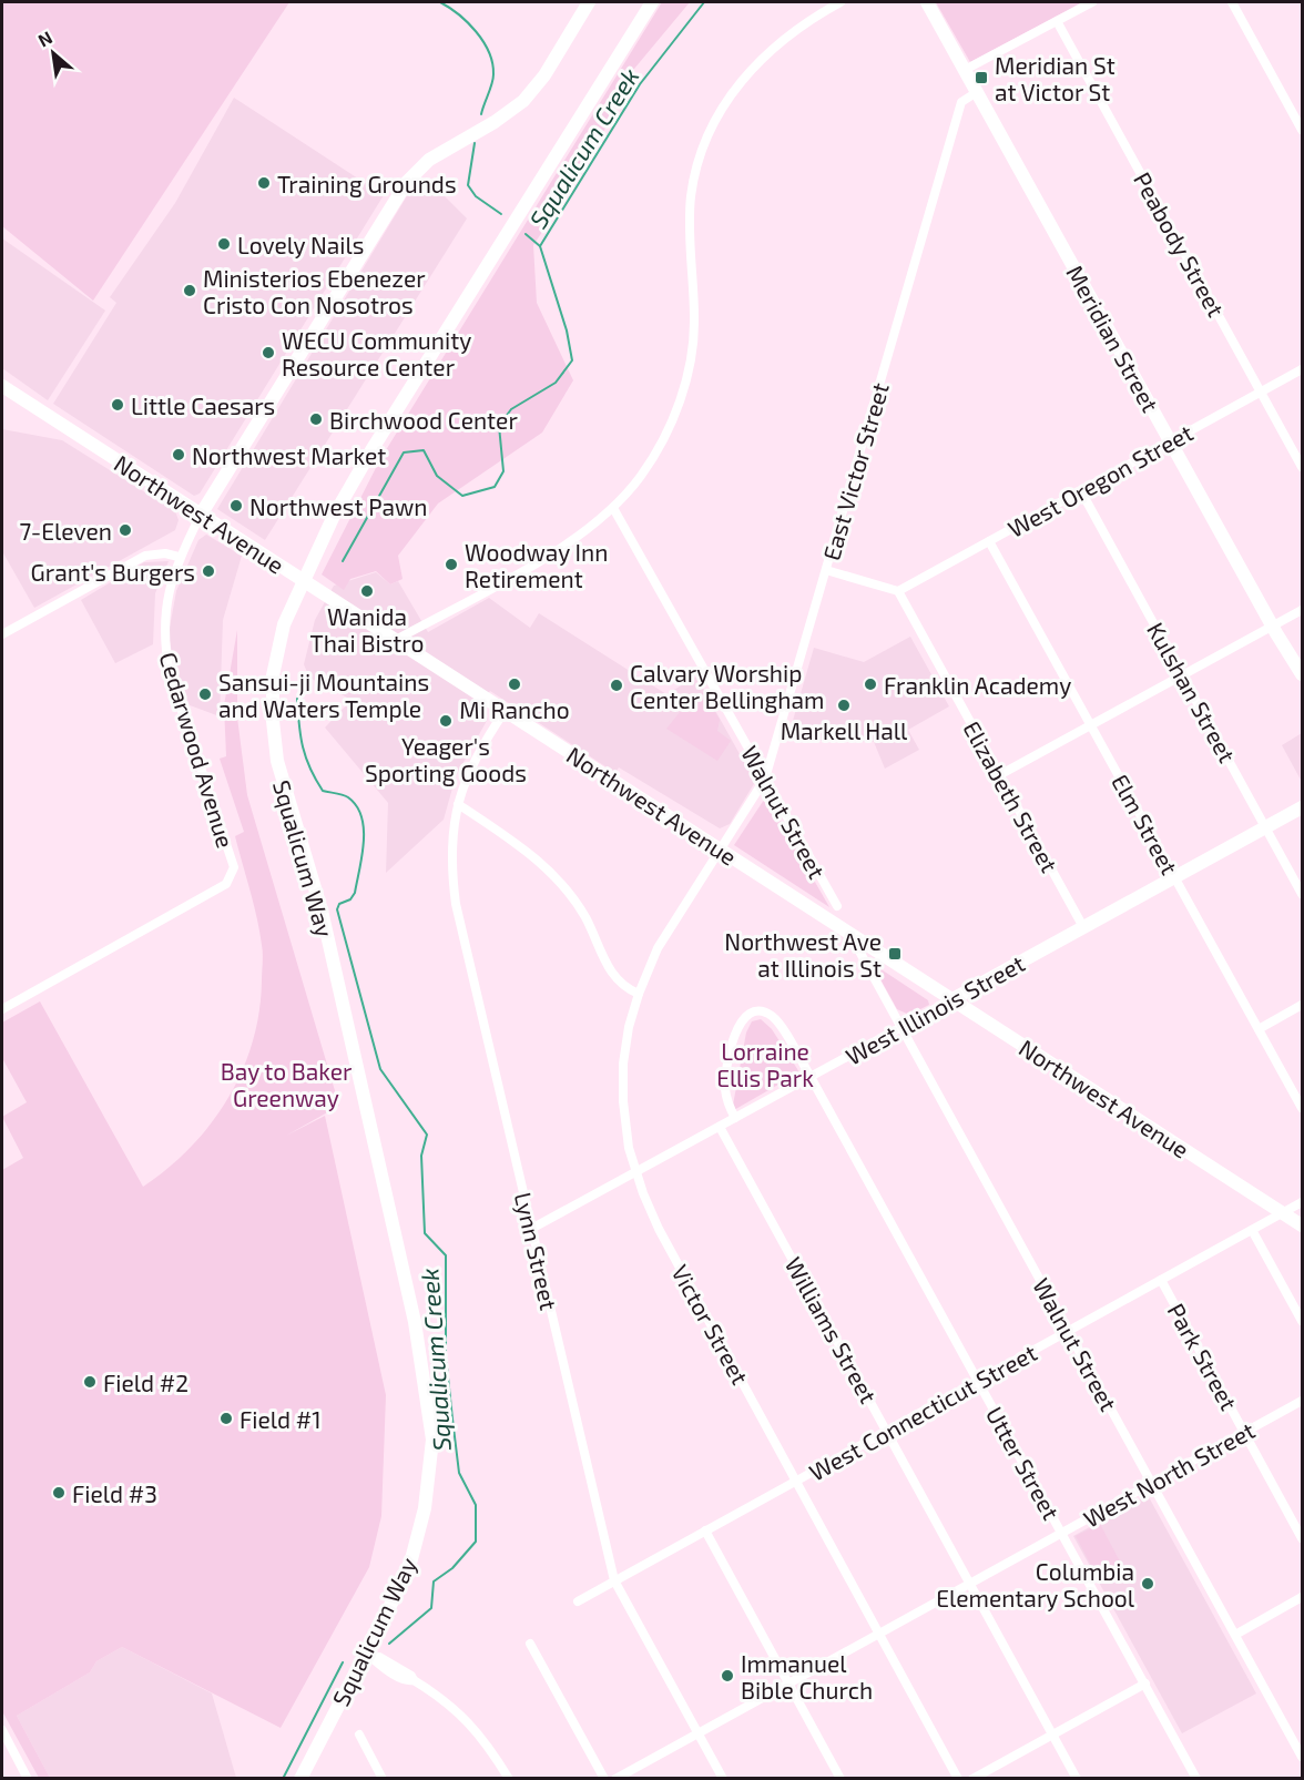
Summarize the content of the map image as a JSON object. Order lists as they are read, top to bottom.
{
  "streets": {
    "street": [
      "Peabody Street",
      "Meridian Street",
      "East Victor Street",
      "West Oregon Street",
      "Northwest Avenue",
      "Kulshan Street",
      "Cedarwood Avenue",
      "Elizabeth Street",
      "Walnut Street",
      "Elm Street",
      "Squalicum Way",
      "West Illinois Street",
      "Lynn Street",
      "Victor Street",
      "Williams Street",
      "Park Street",
      "West Connecticut Street",
      "Utter Street",
      "West North Street"
    ]
  },
  "crossings": [
    ["Peabody Street", "West Oregon Street"],
    ["Meridian Street", "East Victor Street"],
    ["Meridian Street", "West Oregon Street"],
    ["East Victor Street", "Northwest Avenue"],
    ["East Victor Street", "Walnut Street"],
    ["East Victor Street", "Victor Street"],
    ["West Oregon Street", "Kulshan Street"],
    ["West Oregon Street", "Elizabeth Street"],
    ["West Oregon Street", "Elm Street"],
    ["Northwest Avenue", "Walnut Street"],
    ["Northwest Avenue", "West Illinois Street"],
    ["Northwest Avenue", "Lynn Street"],
    ["Northwest Avenue", "Victor Street"],
    ["Northwest Avenue", "West Connecticut Street"],
    ["Kulshan Street", "West Illinois Street"],
    ["Elizabeth Street", "West Illinois Street"],
    ["Walnut Street", "West Illinois Street"],
    ["Walnut Street", "West Connecticut Street"],
    ["Walnut Street", "West North Street"],
    ["Elm Street", "West Illinois Street"],
    ["West Illinois Street", "Lynn Street"],
    ["West Illinois Street", "Victor Street"],
    ["West Illinois Street", "Williams Street"],
    ["West Illinois Street", "Utter Street"],
    ["Lynn Street", "West Connecticut Street"],
    ["Lynn Street", "West North Street"],
    ["Victor Street", "West Connecticut Street"],
    ["Victor Street", "West North Street"],
    ["Williams Street", "West Connecticut Street"],
    ["Williams Street", "West North Street"],
    ["Park Street", "West Connecticut Street"],
    ["Park Street", "West North Street"],
    ["West Connecticut Street", "Utter Street"],
    ["Utter Street", "West North Street"]
  ],
  "water": ["Squalicum Creek"],
  "parks": ["Lorraine Ellis Park", "Bay to Baker Greenway"],
  "places": {
    "transit": ["Meridian St at Victor St", "Northwest Ave at Illinois St"],
    "other": [
      "Training Grounds",
      "Lovely Nails",
      "Ministerios Ebenezer Cristo Con Nosotros",
      "WECU Community Resource Center",
      "Little Caesars",
      "Birchwood Center",
      "Northwest Market",
      "Northwest Pawn",
      "7-Eleven",
      "Woodway Inn Retirement",
      "Grant's Burgers",
      "Wanida Thai Bistro",
      "Mi Rancho",
      "Franklin Academy",
      "Calvary Worship Center Bellingham",
      "Sansui-ji Mountains and Waters Temple",
      "Markell Hall",
      "Yeager's Sporting Goods",
      "Field #2",
      "Field #1",
      "Field #3",
      "Columbia Elementary School",
      "Immanuel Bible Church"
    ]
  },
  "north": "top left"
}
